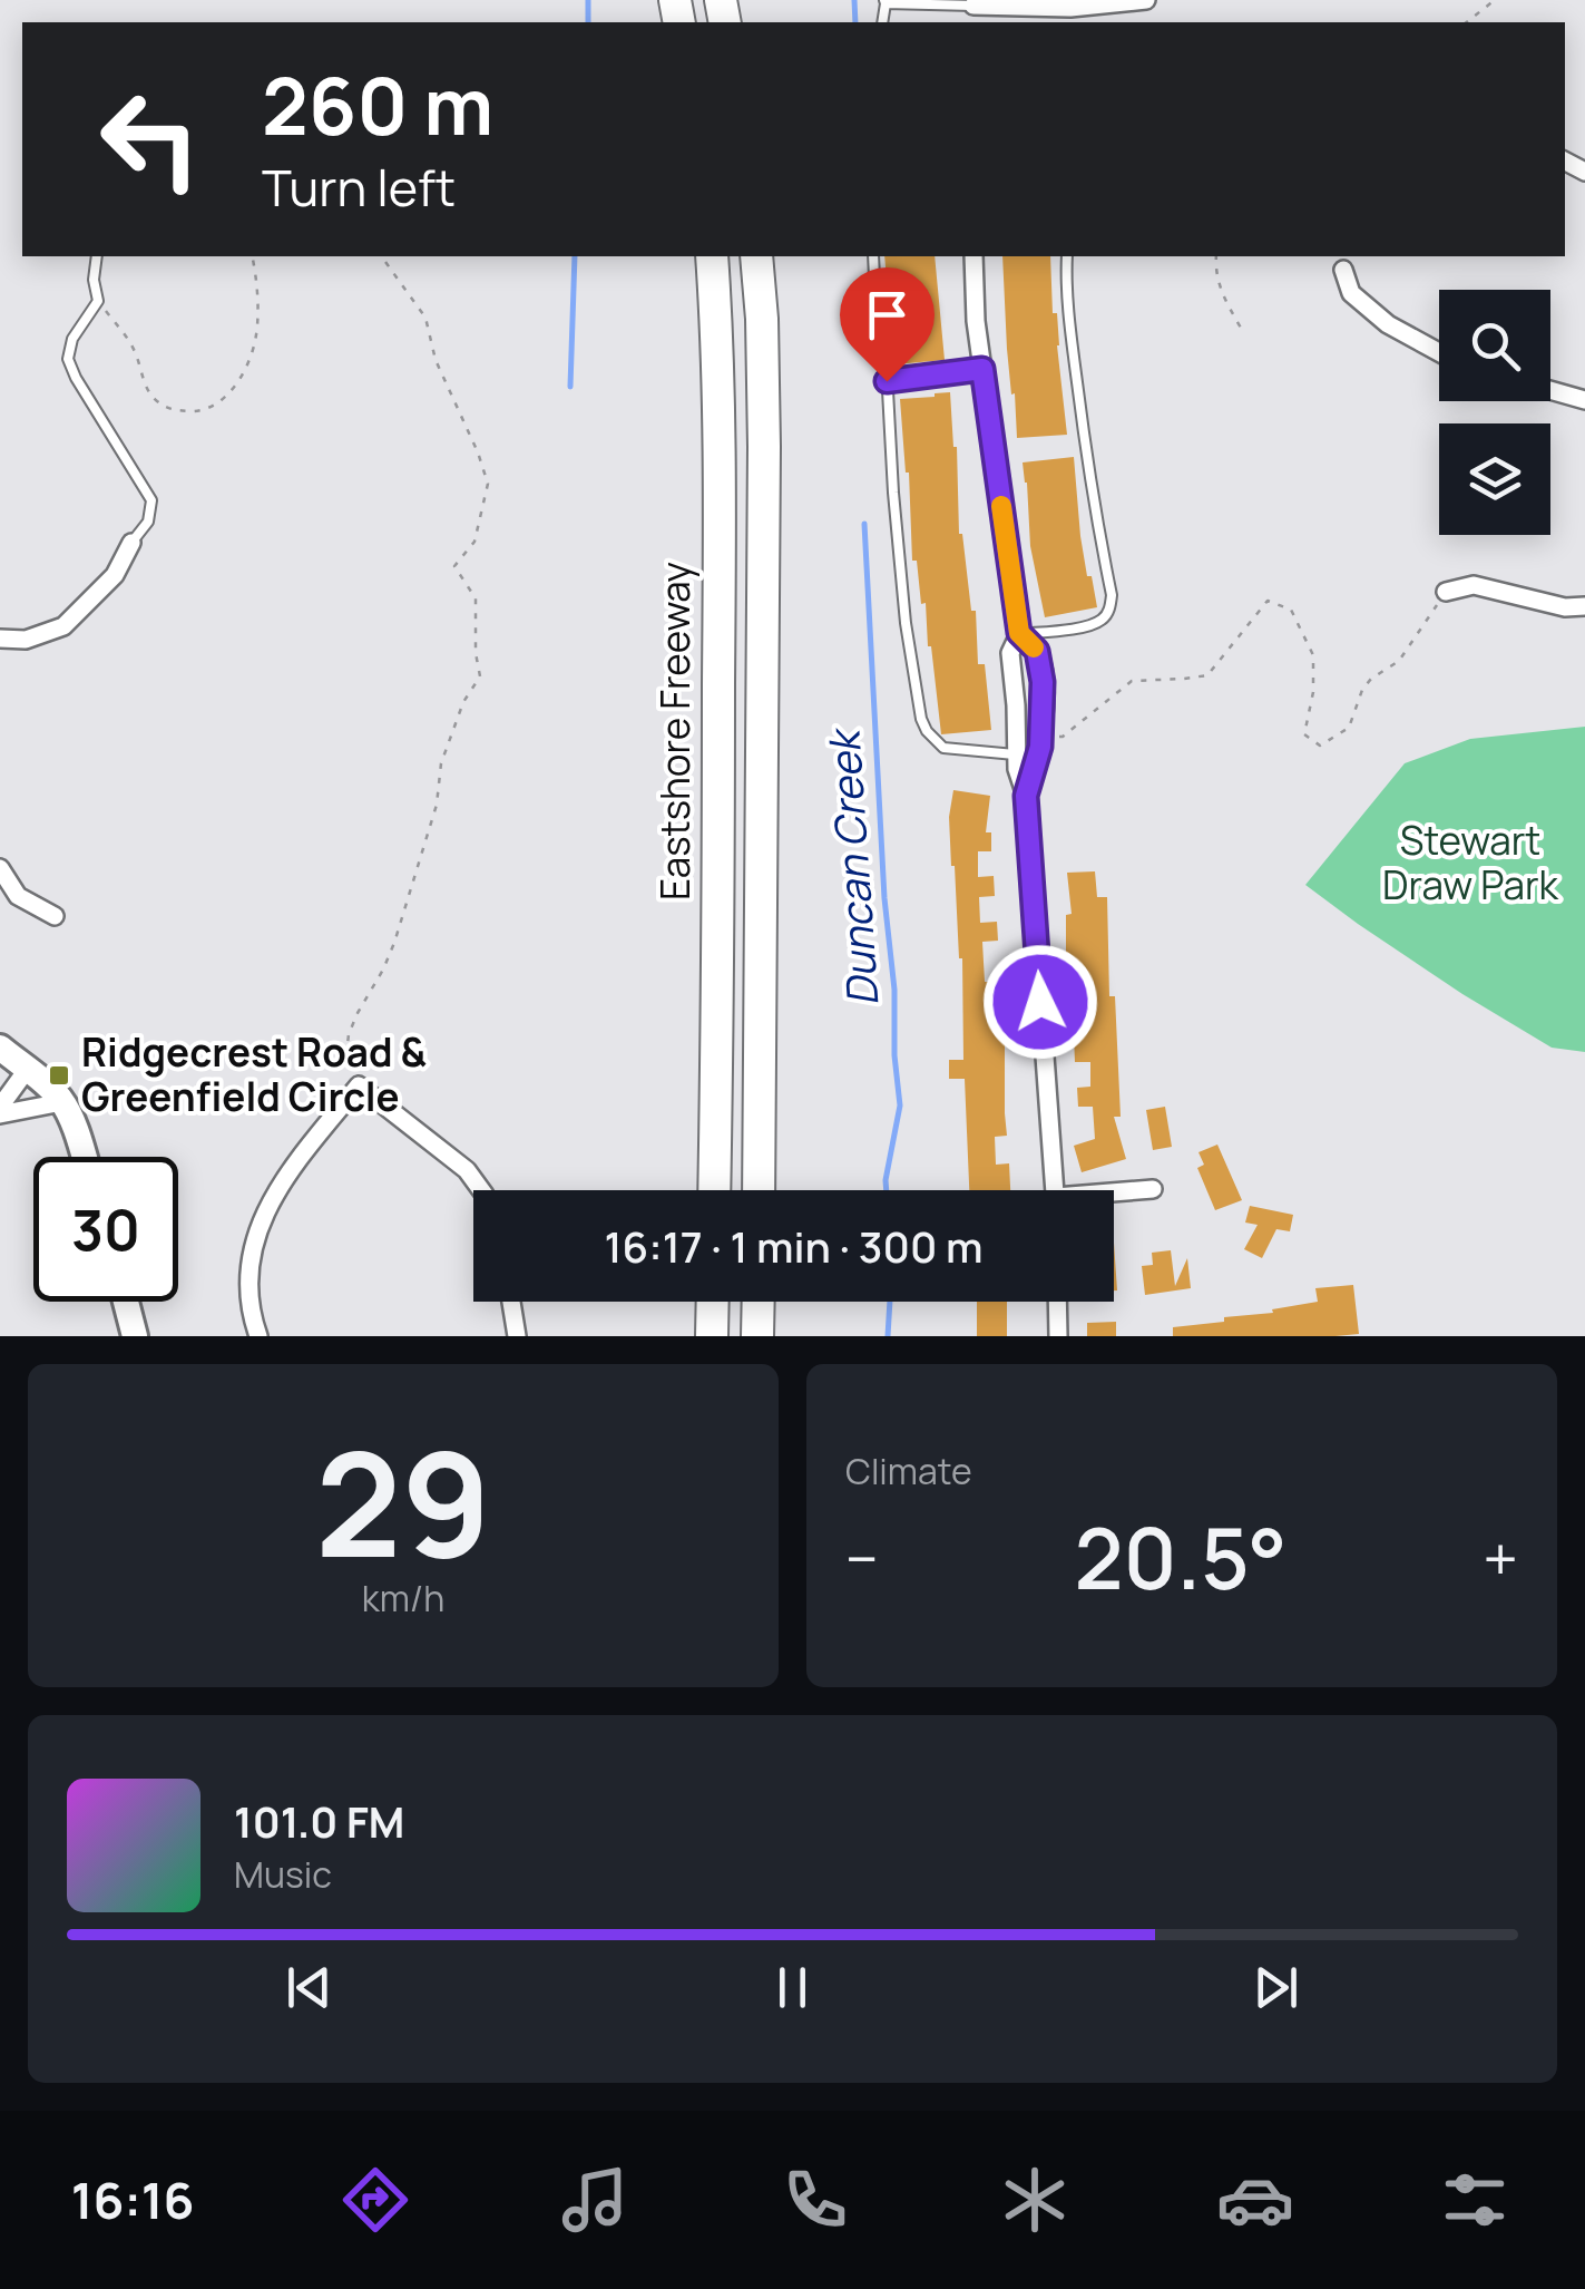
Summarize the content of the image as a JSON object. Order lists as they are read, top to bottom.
{
  "streets": {
    "highway": ["Eastshore Freeway"]
  },
  "water": ["Duncan Creek"],
  "parks": ["Stewart Draw Park"],
  "places": {
    "transit": ["Ridgecrest Road & Greenfield Circle"]
  },
  "page": {
    "turn": ["260 m", "Turn left"],
    "limit": "30",
    "trip": "16:17 · 1 min · 300 m",
    "tile": [
      ["29", "km/h"],
      "Climate"
    ],
    "heat": ["−", "20.5°", "+"],
    "song": ["101.0 FM", "Music"],
    "tabs": "16:16"
  }
}
